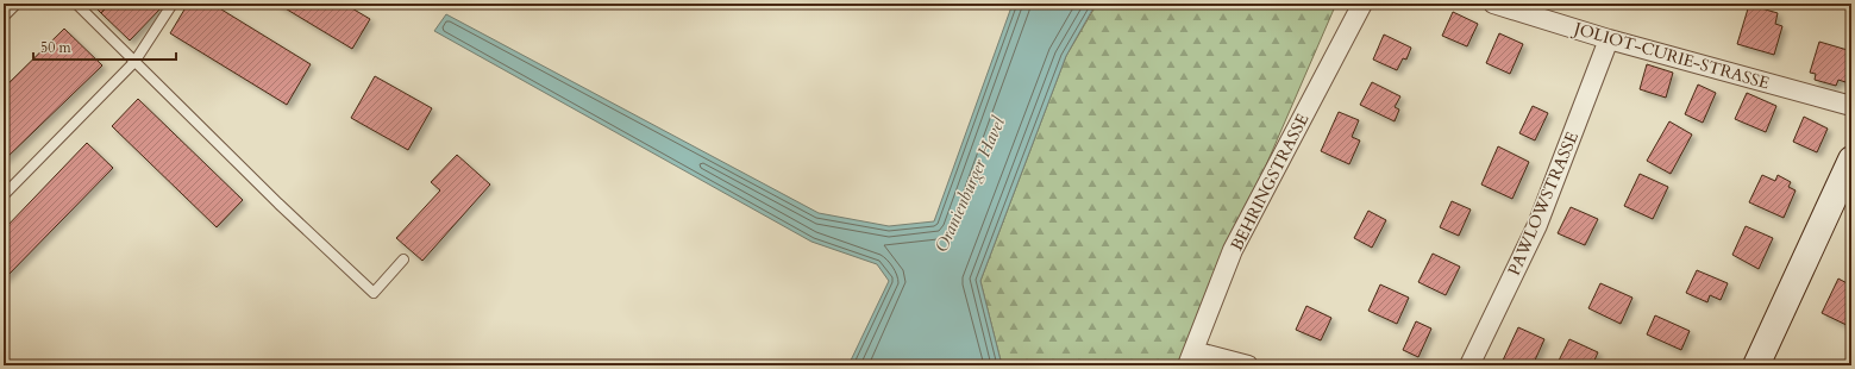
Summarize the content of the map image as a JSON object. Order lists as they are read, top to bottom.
{
  "streets": {
    "street": ["JOLIOT-CURIE-STRASSE", "BEHRINGSTRASSE", "PAWLOWSTRASSE"]
  },
  "crossings": [
    ["JOLIOT-CURIE-STRASSE", "PAWLOWSTRASSE"]
  ],
  "water": ["Oranienburger Havel"],
  "scale_bar": "50 m"
}
